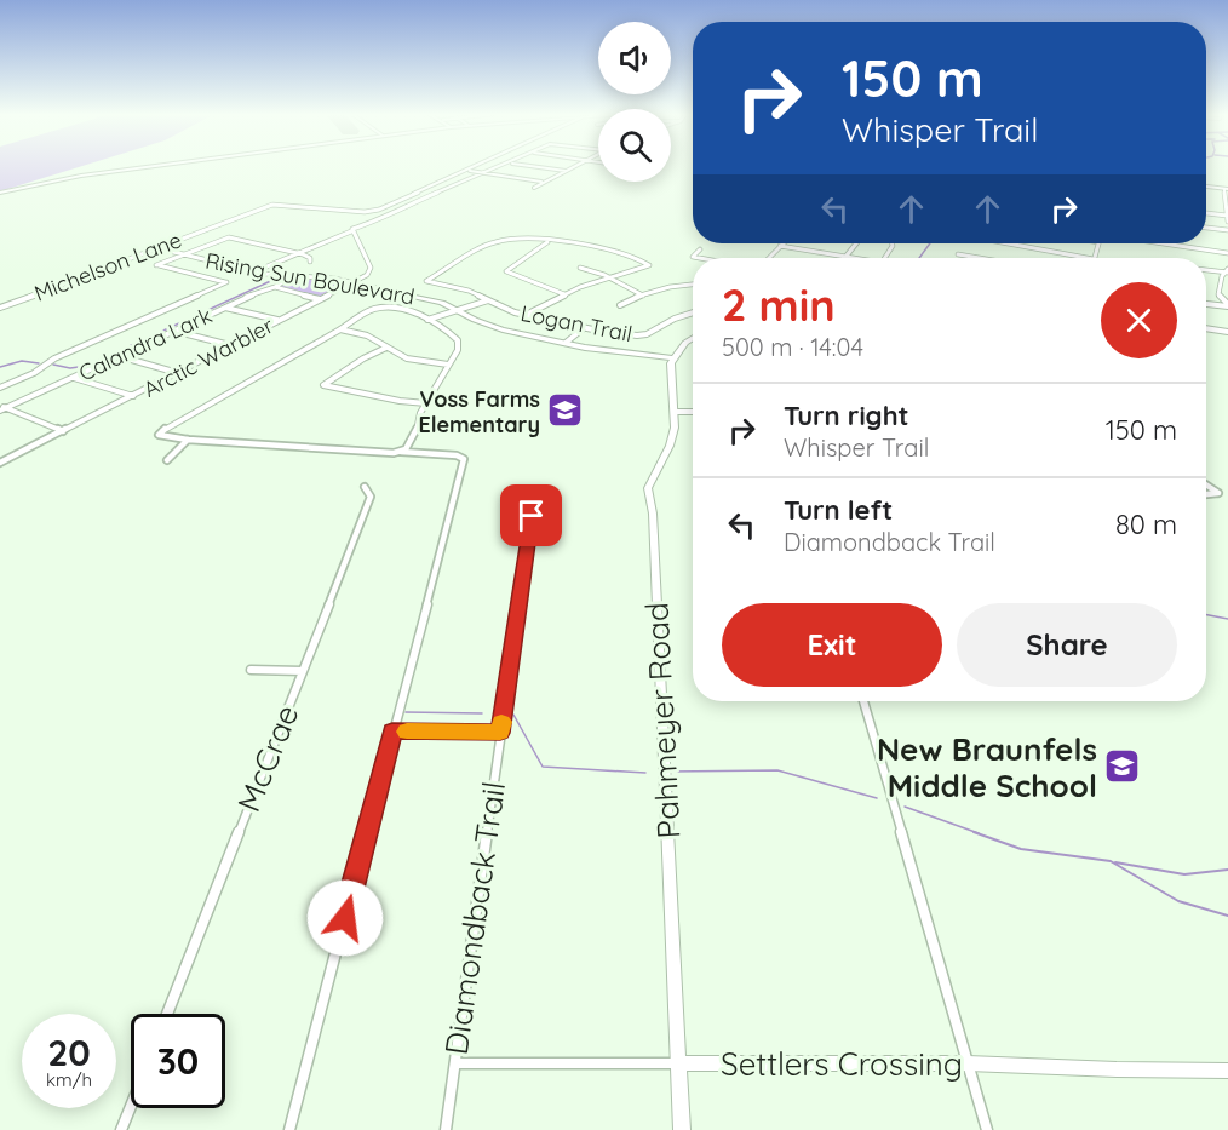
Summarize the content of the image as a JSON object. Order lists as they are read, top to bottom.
{
  "streets": {
    "street": [
      "Michelson Lane",
      "Rising Sun Boulevard",
      "Logan Trail",
      "Calandra Lark",
      "Arctic Warbler",
      "Pahmeyer Road",
      "McCrae",
      "Diamondback Trail",
      "Settlers Crossing"
    ]
  },
  "crossings": [
    ["Michelson Lane", "Rising Sun Boulevard"],
    ["Rising Sun Boulevard", "Calandra Lark"],
    ["Rising Sun Boulevard", "Arctic Warbler"],
    ["Rising Sun Boulevard", "Pahmeyer Road"],
    ["Pahmeyer Road", "Settlers Crossing"],
    ["Diamondback Trail", "Settlers Crossing"]
  ],
  "places": {
    "school or university": ["Voss Farms Elementary", "New Braunfels Middle School"]
  },
  "page": {
    "turn": ["150 m", "Whisper Trail"],
    "heading": ["2 min", "500 m · 14:04"],
    "list": [
      {
        "name": "Turn right",
        "note": "Whisper Trail",
        "value": "150 m"
      },
      {
        "name": "Turn left",
        "note": "Diamondback Trail",
        "value": "80 m"
      }
    ],
    "buttons": ["Exit", "Share"],
    "speed": "20 km/h",
    "limit": "30"
  }
}
